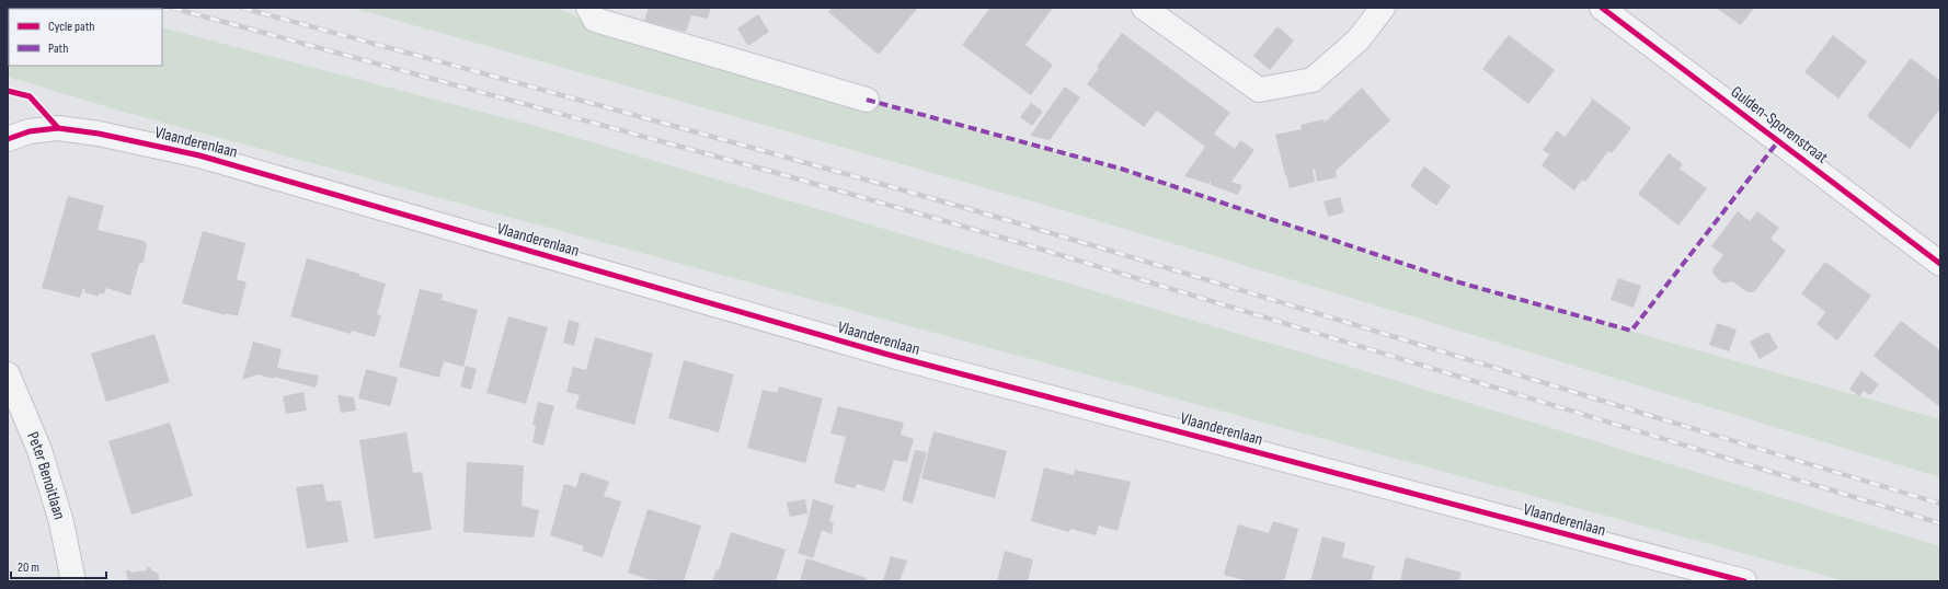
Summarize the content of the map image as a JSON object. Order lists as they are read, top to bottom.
{
  "streets": {
    "street": ["Gulden-Sporenstraat", "Vlaanderenlaan", "Peter Benoitlaan"]
  },
  "legend": ["Cycle path", "Path"],
  "scale_bar": "20 m"
}
